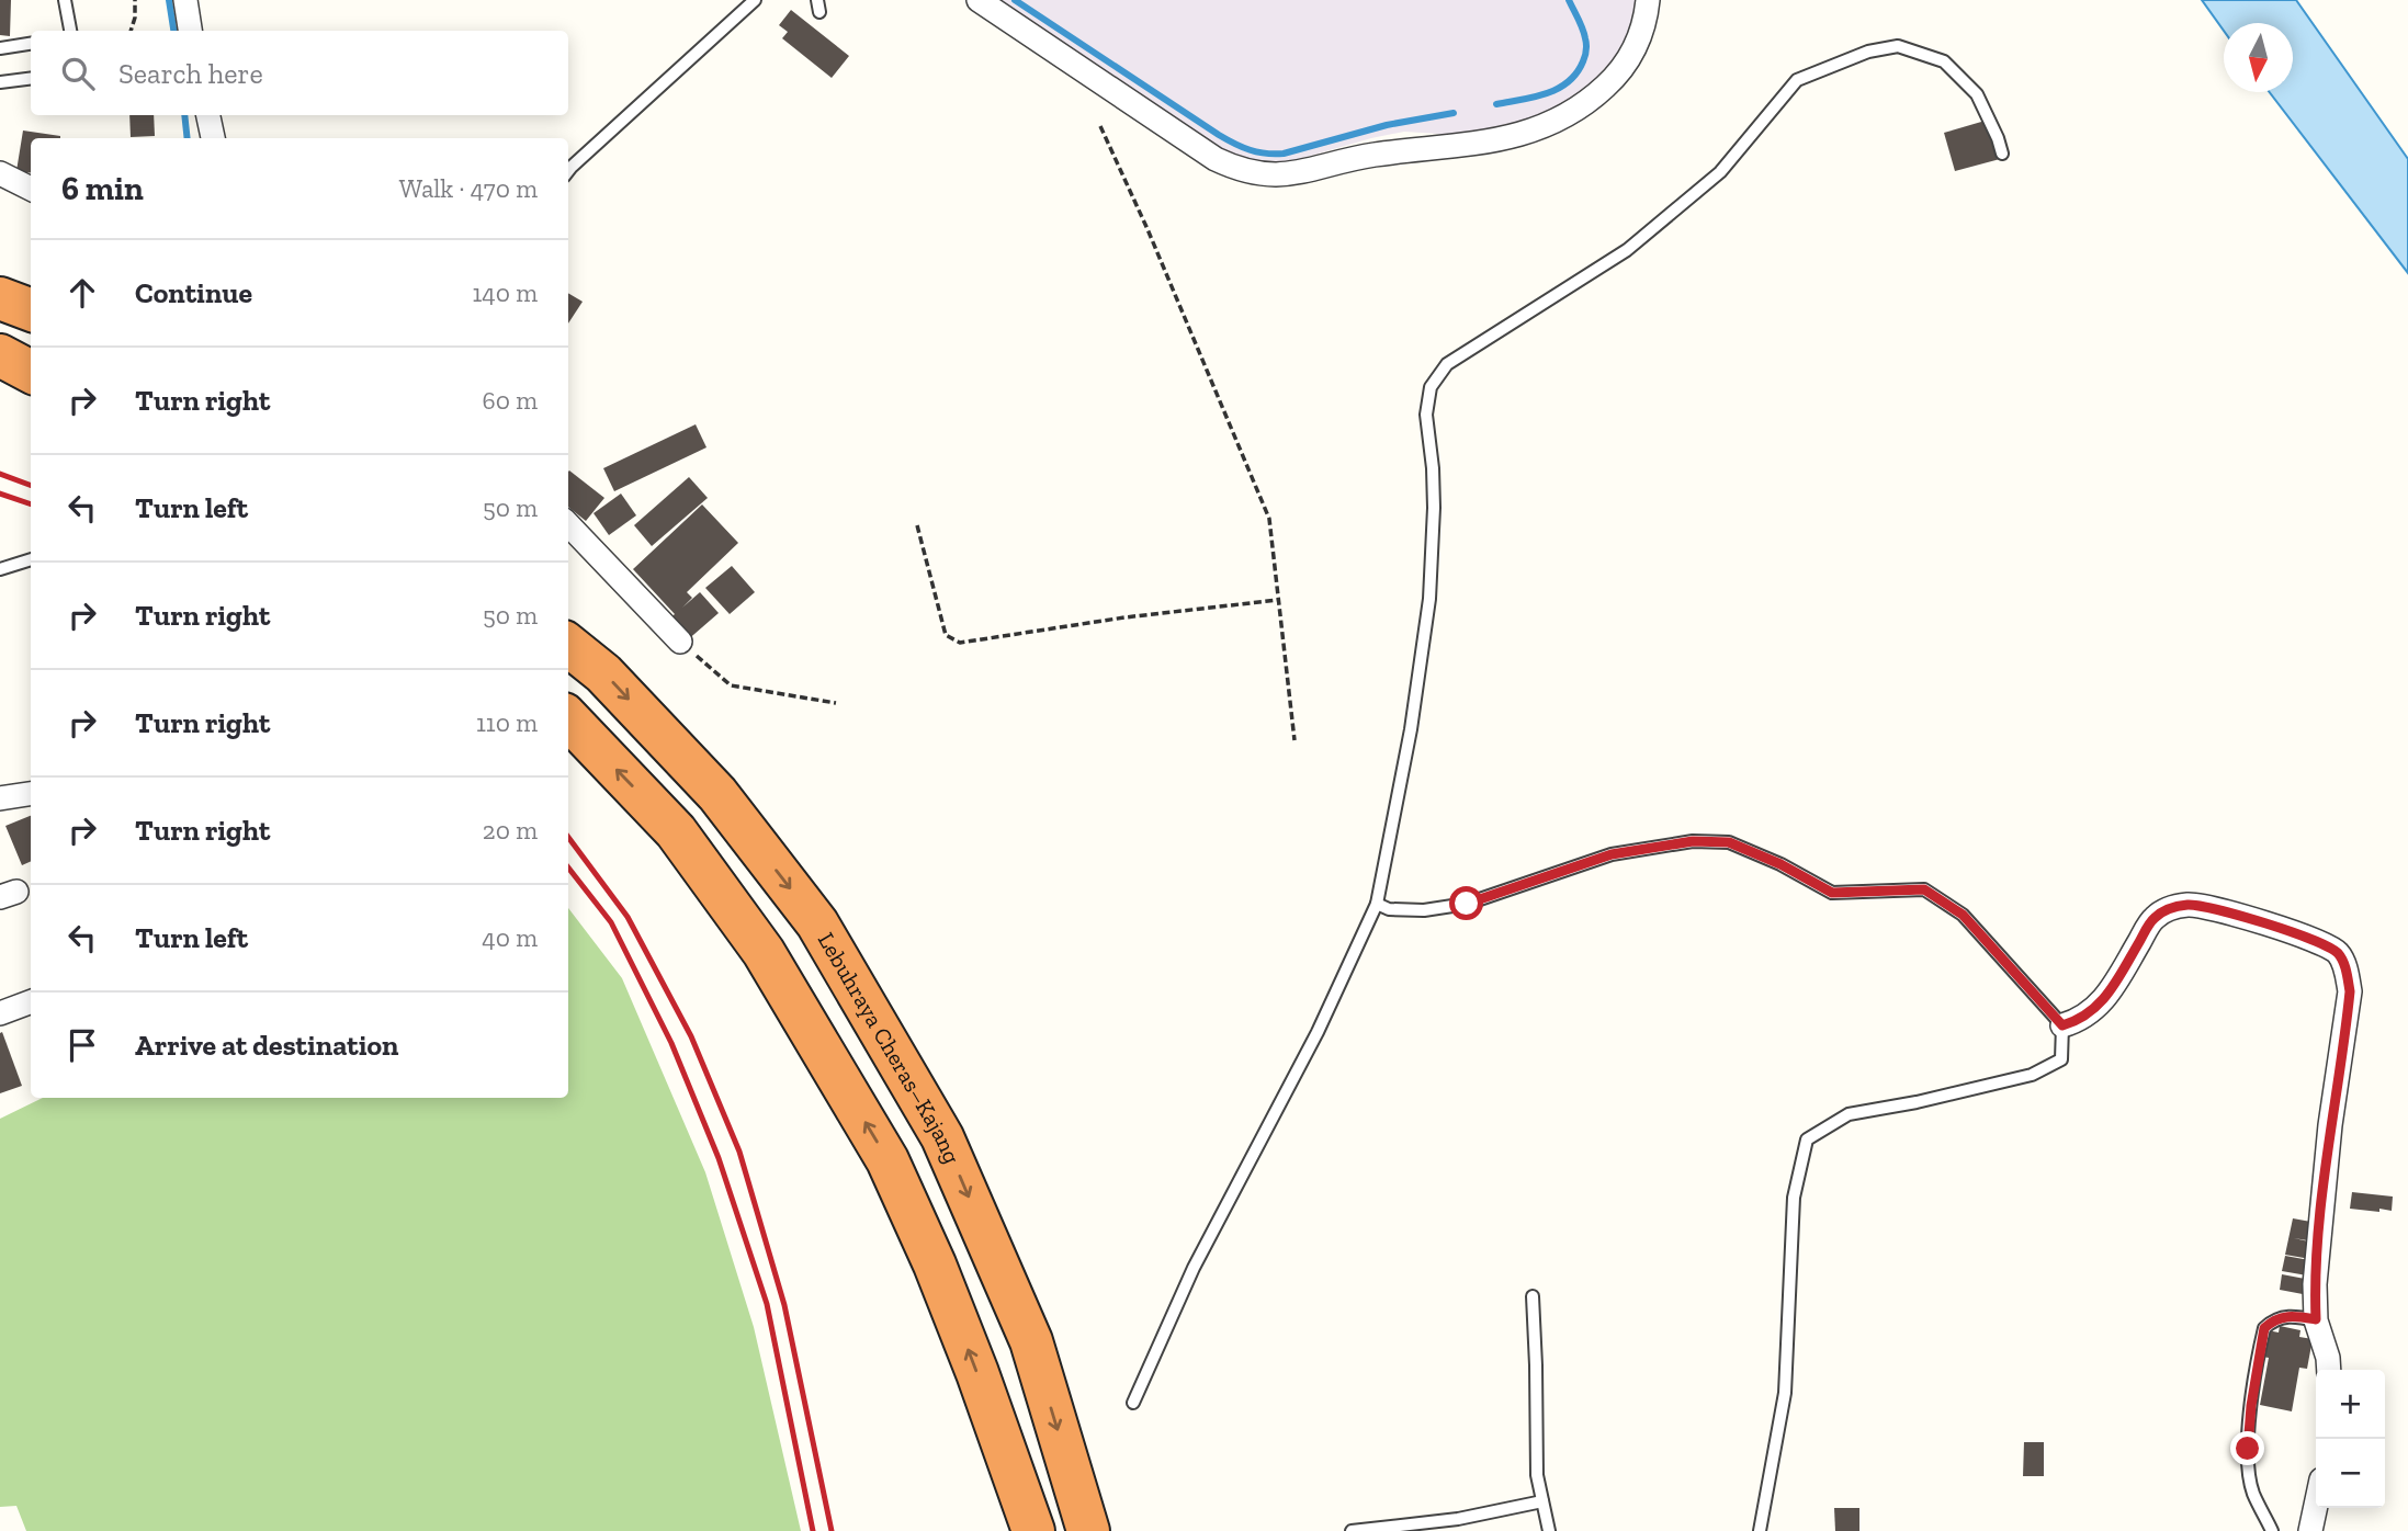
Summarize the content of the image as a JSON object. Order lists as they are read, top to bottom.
{
  "streets": {
    "highway": ["Lebuhraya Cheras–Kajang"]
  },
  "north": "bottom",
  "page": {
    "search": "Search here",
    "heading": ["6 min", "Walk · 470 m"],
    "list": [
      ["Continue", "140 m"],
      ["Turn right", "60 m"],
      ["Turn left", "50 m"],
      ["Turn right", "50 m"],
      ["Turn right", "110 m"],
      ["Turn right", "20 m"],
      ["Turn left", "40 m"],
      "Arrive at destination"
    ],
    "map_buttons": ["+", "−"]
  }
}
